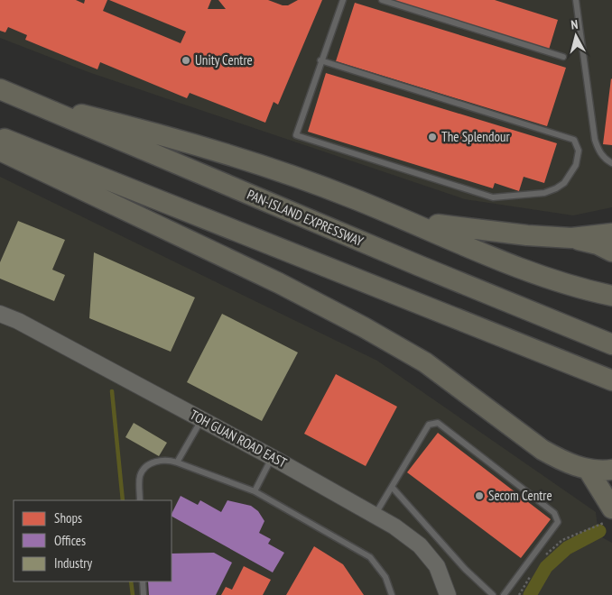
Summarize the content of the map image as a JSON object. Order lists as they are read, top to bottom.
{
  "streets": {
    "highway": ["PAN-ISLAND EXPRESSWAY"],
    "street": ["TOH GUAN ROAD EAST"]
  },
  "places": ["Unity Centre", "The Splendour", "Secom Centre"],
  "legend": ["Shops", "Offices", "Industry"],
  "north": "top"
}
